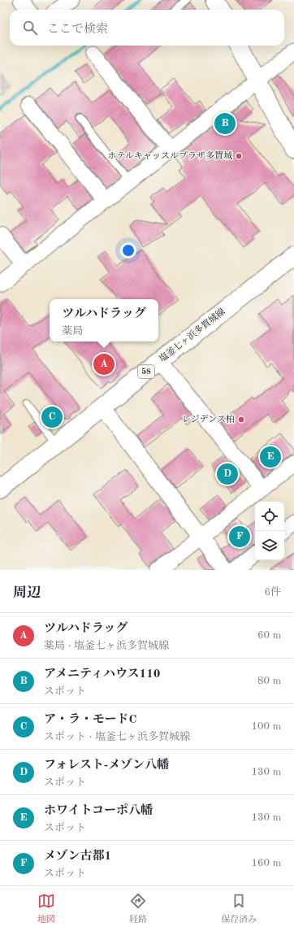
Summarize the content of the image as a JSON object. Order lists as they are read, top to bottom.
{
  "streets": {
    "main road": ["塩釜七ヶ浜多賀城線", "58"]
  },
  "places": ["ホテルキャッスルプラザ多賀城", "レジデンス柏"],
  "page": {
    "search": "ここで検索",
    "pins": [
      "B",
      "A",
      "C",
      "E",
      "D",
      "F"
    ],
    "popup": ["ツルハドラッグ", "薬局"],
    "heading": ["周辺", "6件"],
    "list": [
      {
        "mark": "A",
        "name": "ツルハドラッグ",
        "note": "薬局 · 塩釜七ヶ浜多賀城線",
        "value": "60 m"
      },
      {
        "mark": "B",
        "name": "アメニティハウス110",
        "note": "スポット",
        "value": "80 m"
      },
      {
        "mark": "C",
        "name": "ア・ラ・モードC",
        "note": "スポット · 塩釜七ヶ浜多賀城線",
        "value": "100 m"
      },
      {
        "mark": "D",
        "name": "フォレスト-メゾン八幡",
        "note": "スポット",
        "value": "130 m"
      },
      {
        "mark": "E",
        "name": "ホワイトコーポ八幡",
        "note": "スポット",
        "value": "130 m"
      },
      {
        "mark": "F",
        "name": "メゾン古都1",
        "note": "スポット",
        "value": "160 m"
      }
    ],
    "nav": ["地図", "経路", "保存済み"]
  }
}
